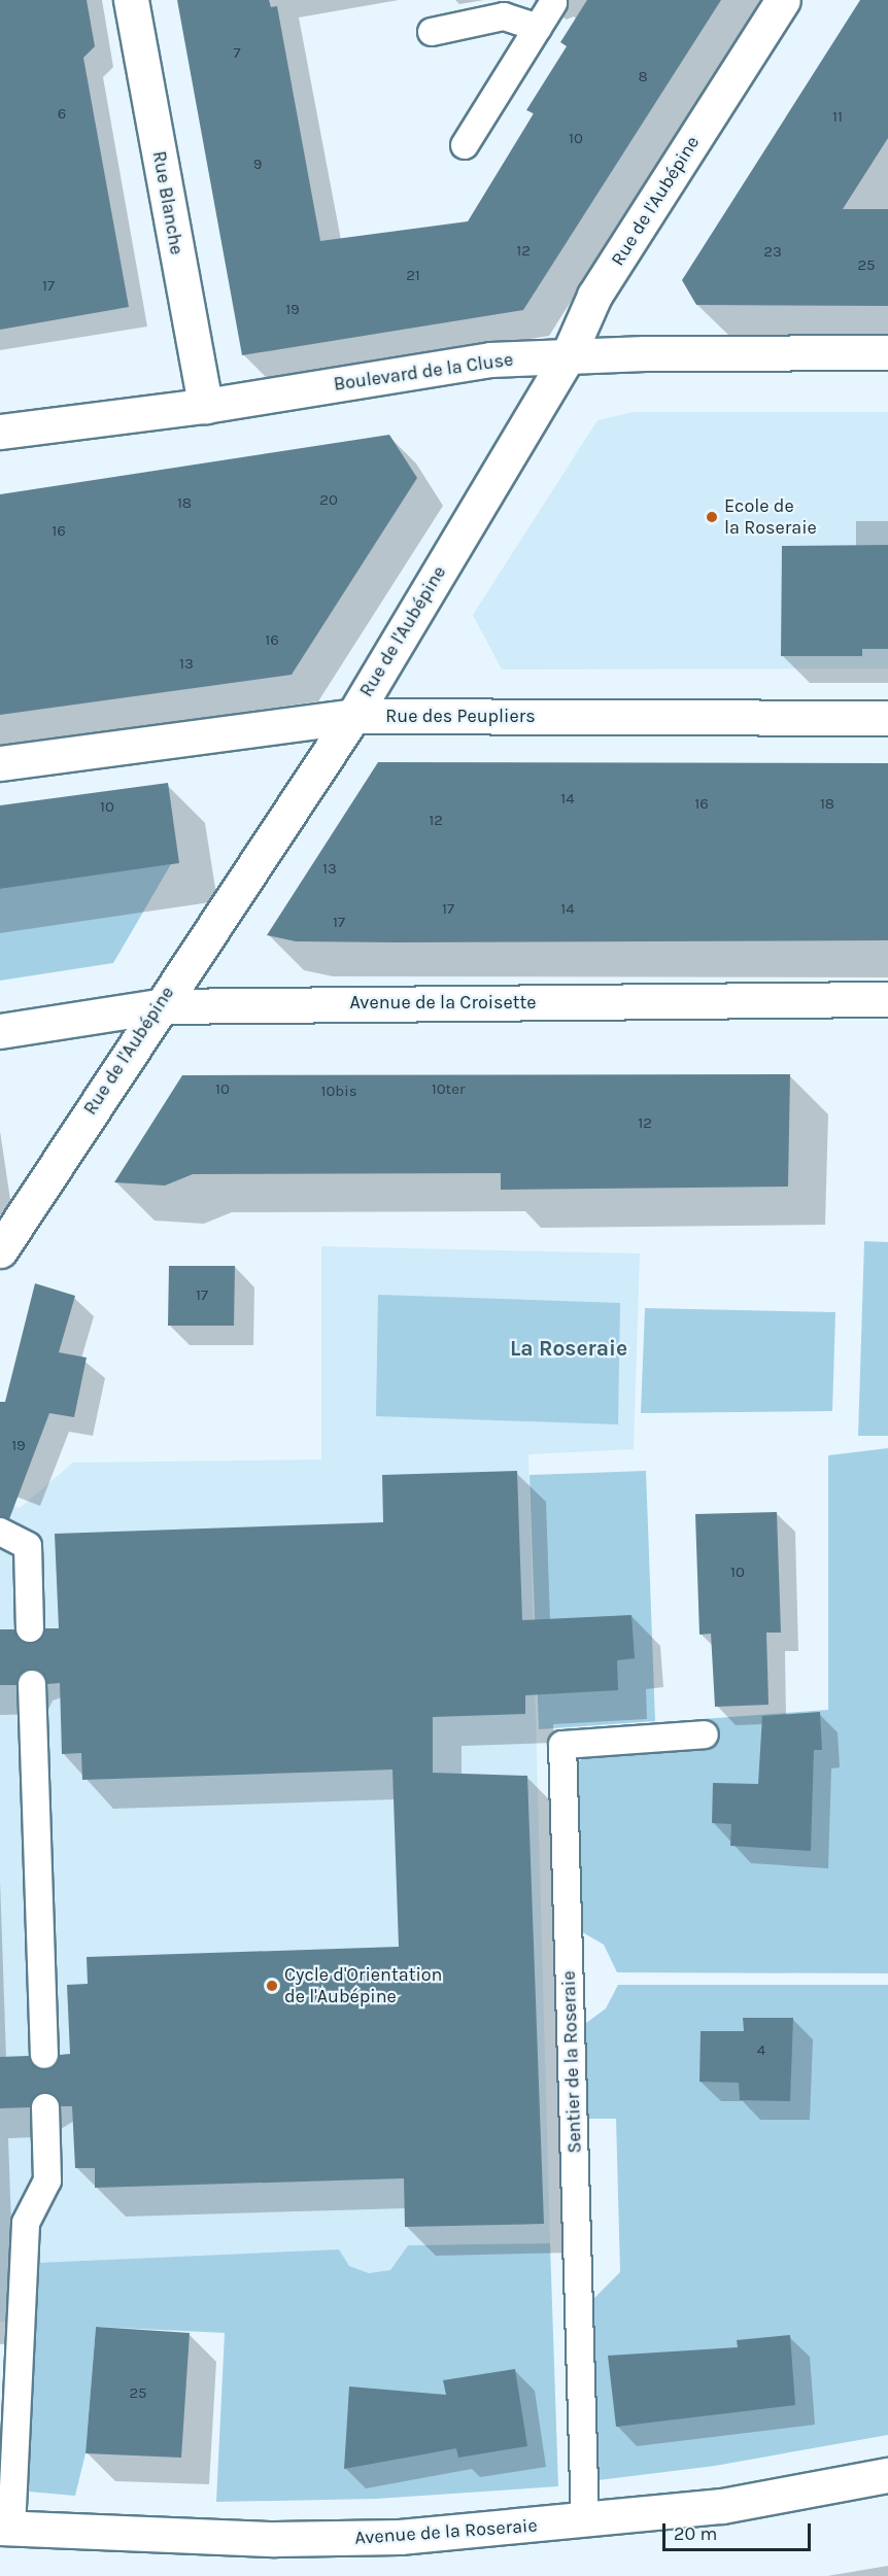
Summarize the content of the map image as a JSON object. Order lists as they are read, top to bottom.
{
  "streets": {
    "street": [
      "Rue de l'Aubépine",
      "Rue Blanche",
      "Boulevard de la Cluse",
      "Rue des Peupliers",
      "Avenue de la Croisette",
      "Avenue de la Roseraie"
    ],
    "lane": ["Sentier de la Roseraie"]
  },
  "crossings": [
    ["Rue de l'Aubépine", "Boulevard de la Cluse"],
    ["Rue de l'Aubépine", "Rue des Peupliers"],
    ["Rue de l'Aubépine", "Avenue de la Croisette"],
    ["Rue Blanche", "Boulevard de la Cluse"],
    ["Sentier de la Roseraie", "Avenue de la Roseraie"]
  ],
  "districts": ["La Roseraie"],
  "places": ["Ecole de la Roseraie", "Cycle d'Orientation de l'Aubépine"],
  "house_numbers": [
    "7",
    "8",
    "6",
    "11",
    "10",
    "9",
    "12",
    "23",
    "25",
    "21",
    "17",
    "19",
    "20",
    "18",
    "16",
    "16",
    "13",
    "14",
    "16",
    "18",
    "10",
    "12",
    "13",
    "17",
    "14",
    "17",
    "10",
    "10ter",
    "10bis",
    "12",
    "17",
    "19",
    "10",
    "4",
    "25"
  ],
  "scale_bar": "20 m"
}
